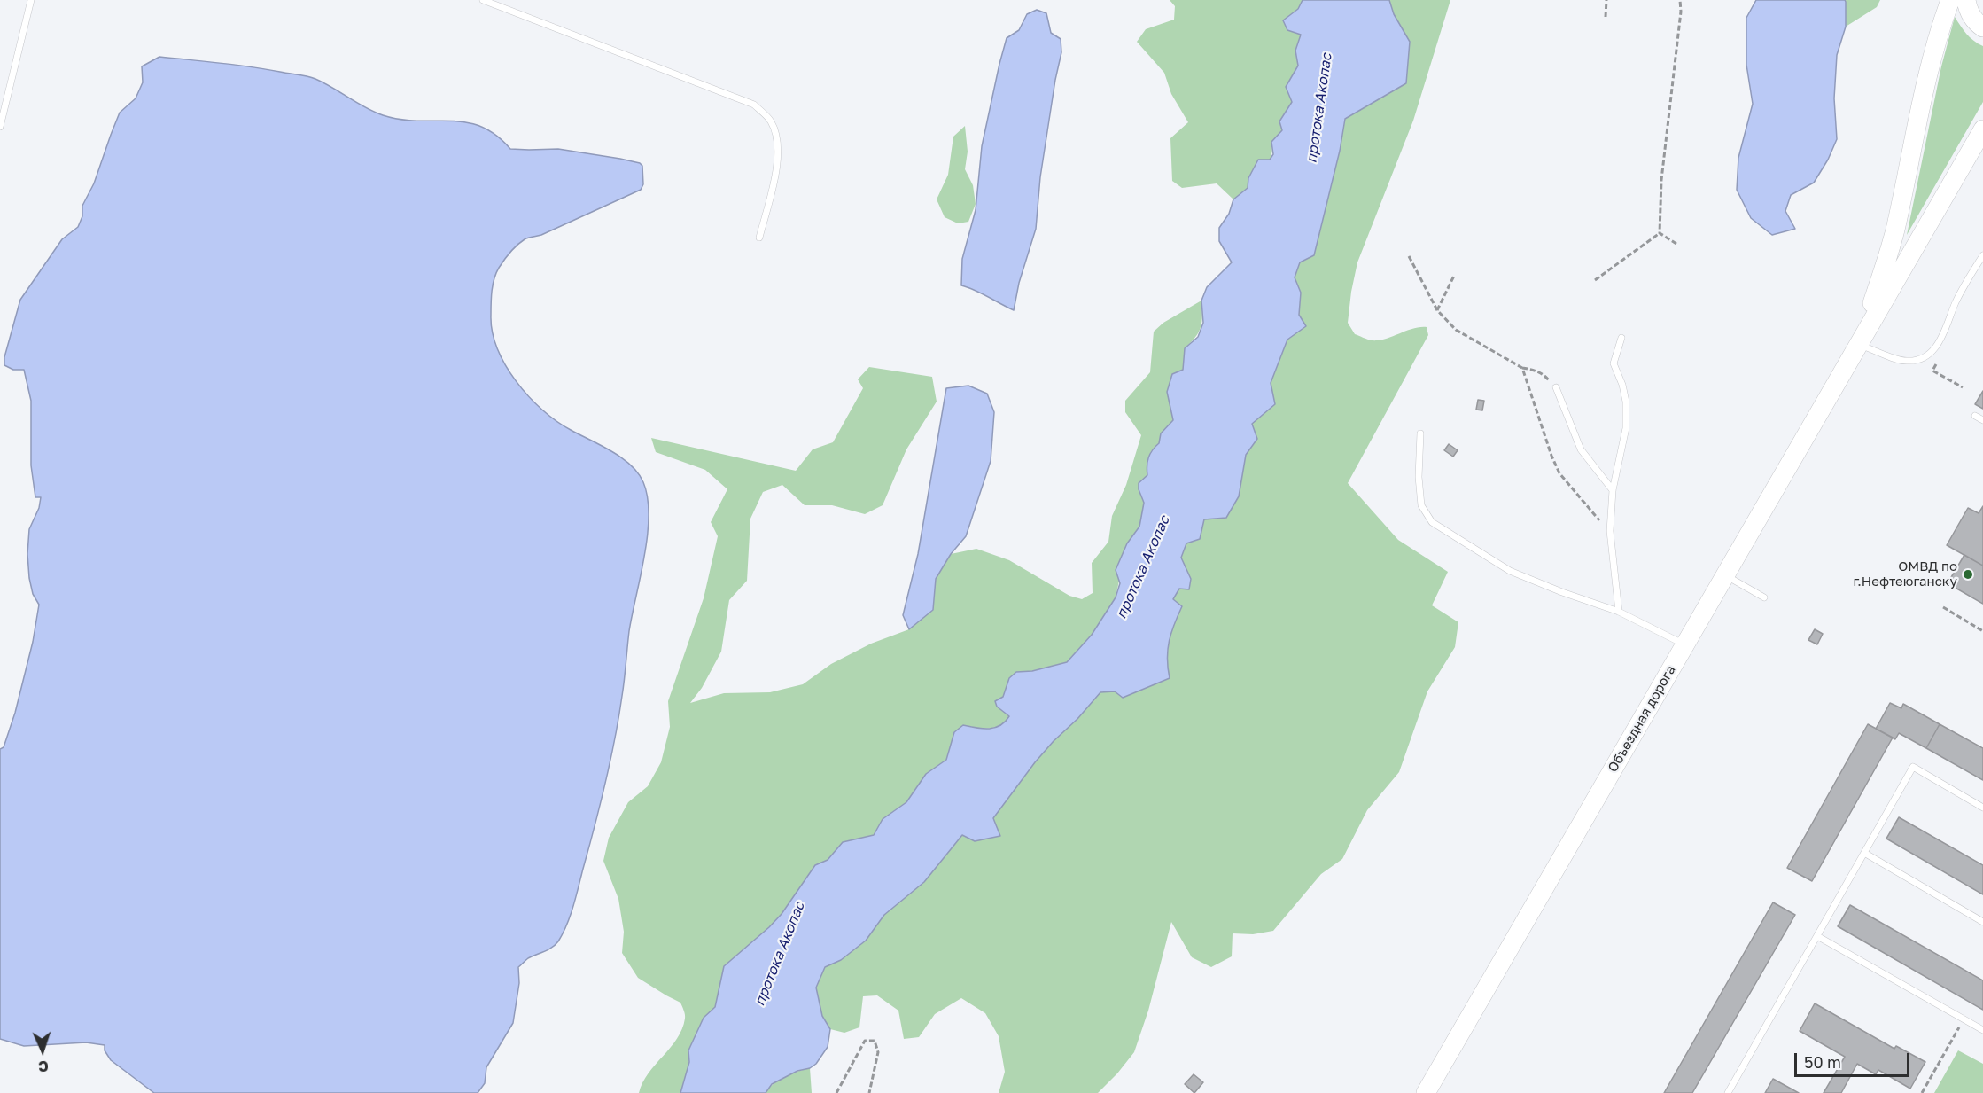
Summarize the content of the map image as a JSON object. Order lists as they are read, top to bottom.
{
  "streets": {
    "main road": ["Объездная дорога"]
  },
  "water": ["протока Акопас"],
  "places": ["ОМВД по г.Нефтеюганску"],
  "scale_bar": "50 m",
  "north": "bottom"
}
